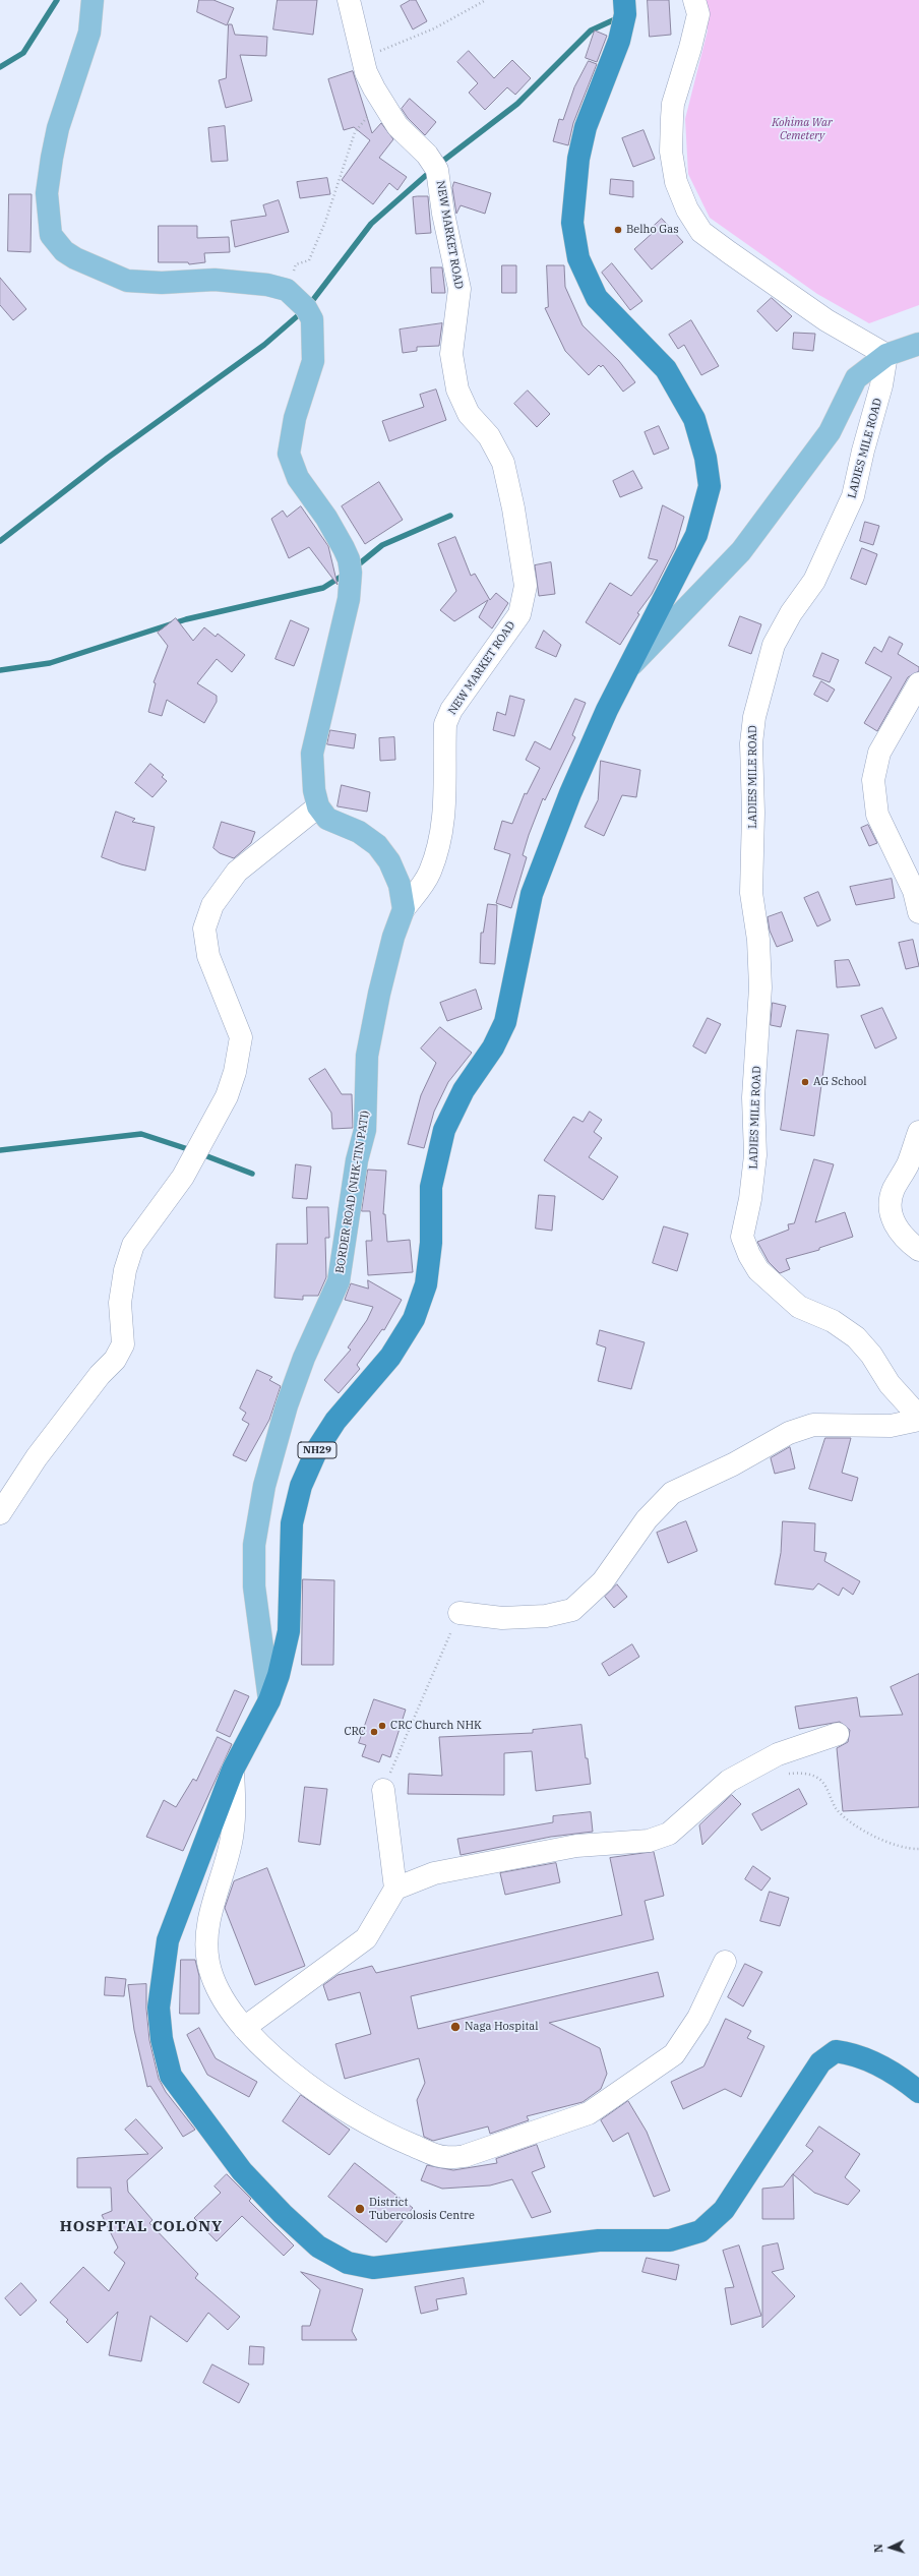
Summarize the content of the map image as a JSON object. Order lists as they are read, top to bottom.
{
  "streets": {
    "highway": ["NH29"],
    "main road": ["BORDER ROAD (NHK-TIN PATI)"],
    "street": ["NEW MARKET ROAD", "LADIES MILE ROAD"]
  },
  "crossings": [
    ["NEW MARKET ROAD", "BORDER ROAD (NHK-TIN PATI)"],
    ["BORDER ROAD (NHK-TIN PATI)", "NH29"]
  ],
  "districts": ["HOSPITAL COLONY"],
  "parks": ["Kohima War Cemetery"],
  "places": [
    "Belho Gas",
    "AG School",
    "CRC Church NHK",
    "CRC",
    "Naga Hospital",
    "District Tubercolosis Centre"
  ],
  "north": "left"
}
